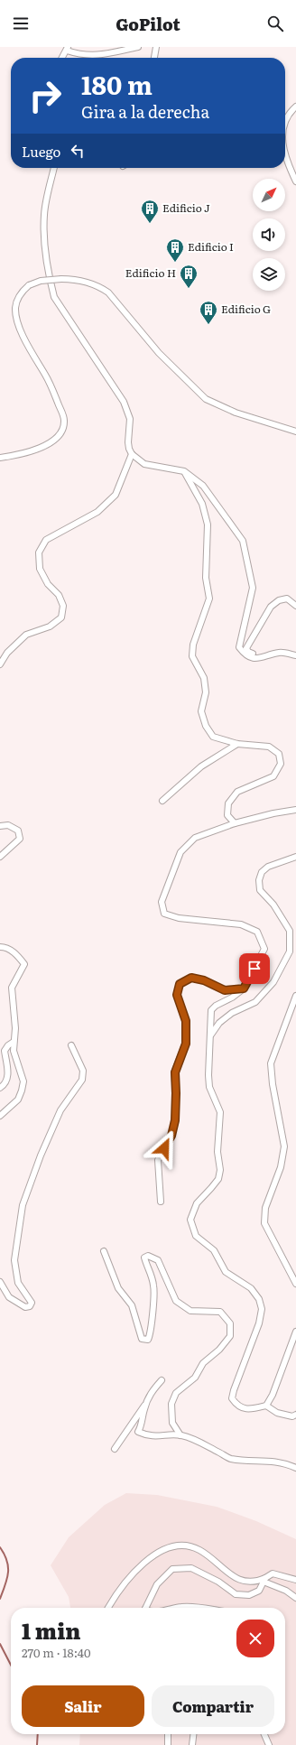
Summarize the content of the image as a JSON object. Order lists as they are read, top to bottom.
{
  "places": {
    "building": [
      "Edificio J",
      "Edificio I",
      "Edificio H",
      "Edificio G"
    ]
  },
  "north": "top right",
  "page": {
    "header": "GoPilot",
    "turn": ["180 m", "Gira a la derecha"],
    "then": "Luego",
    "heading": ["1 min", "270 m · 18:40"],
    "buttons": ["Salir", "Compartir"]
  }
}
